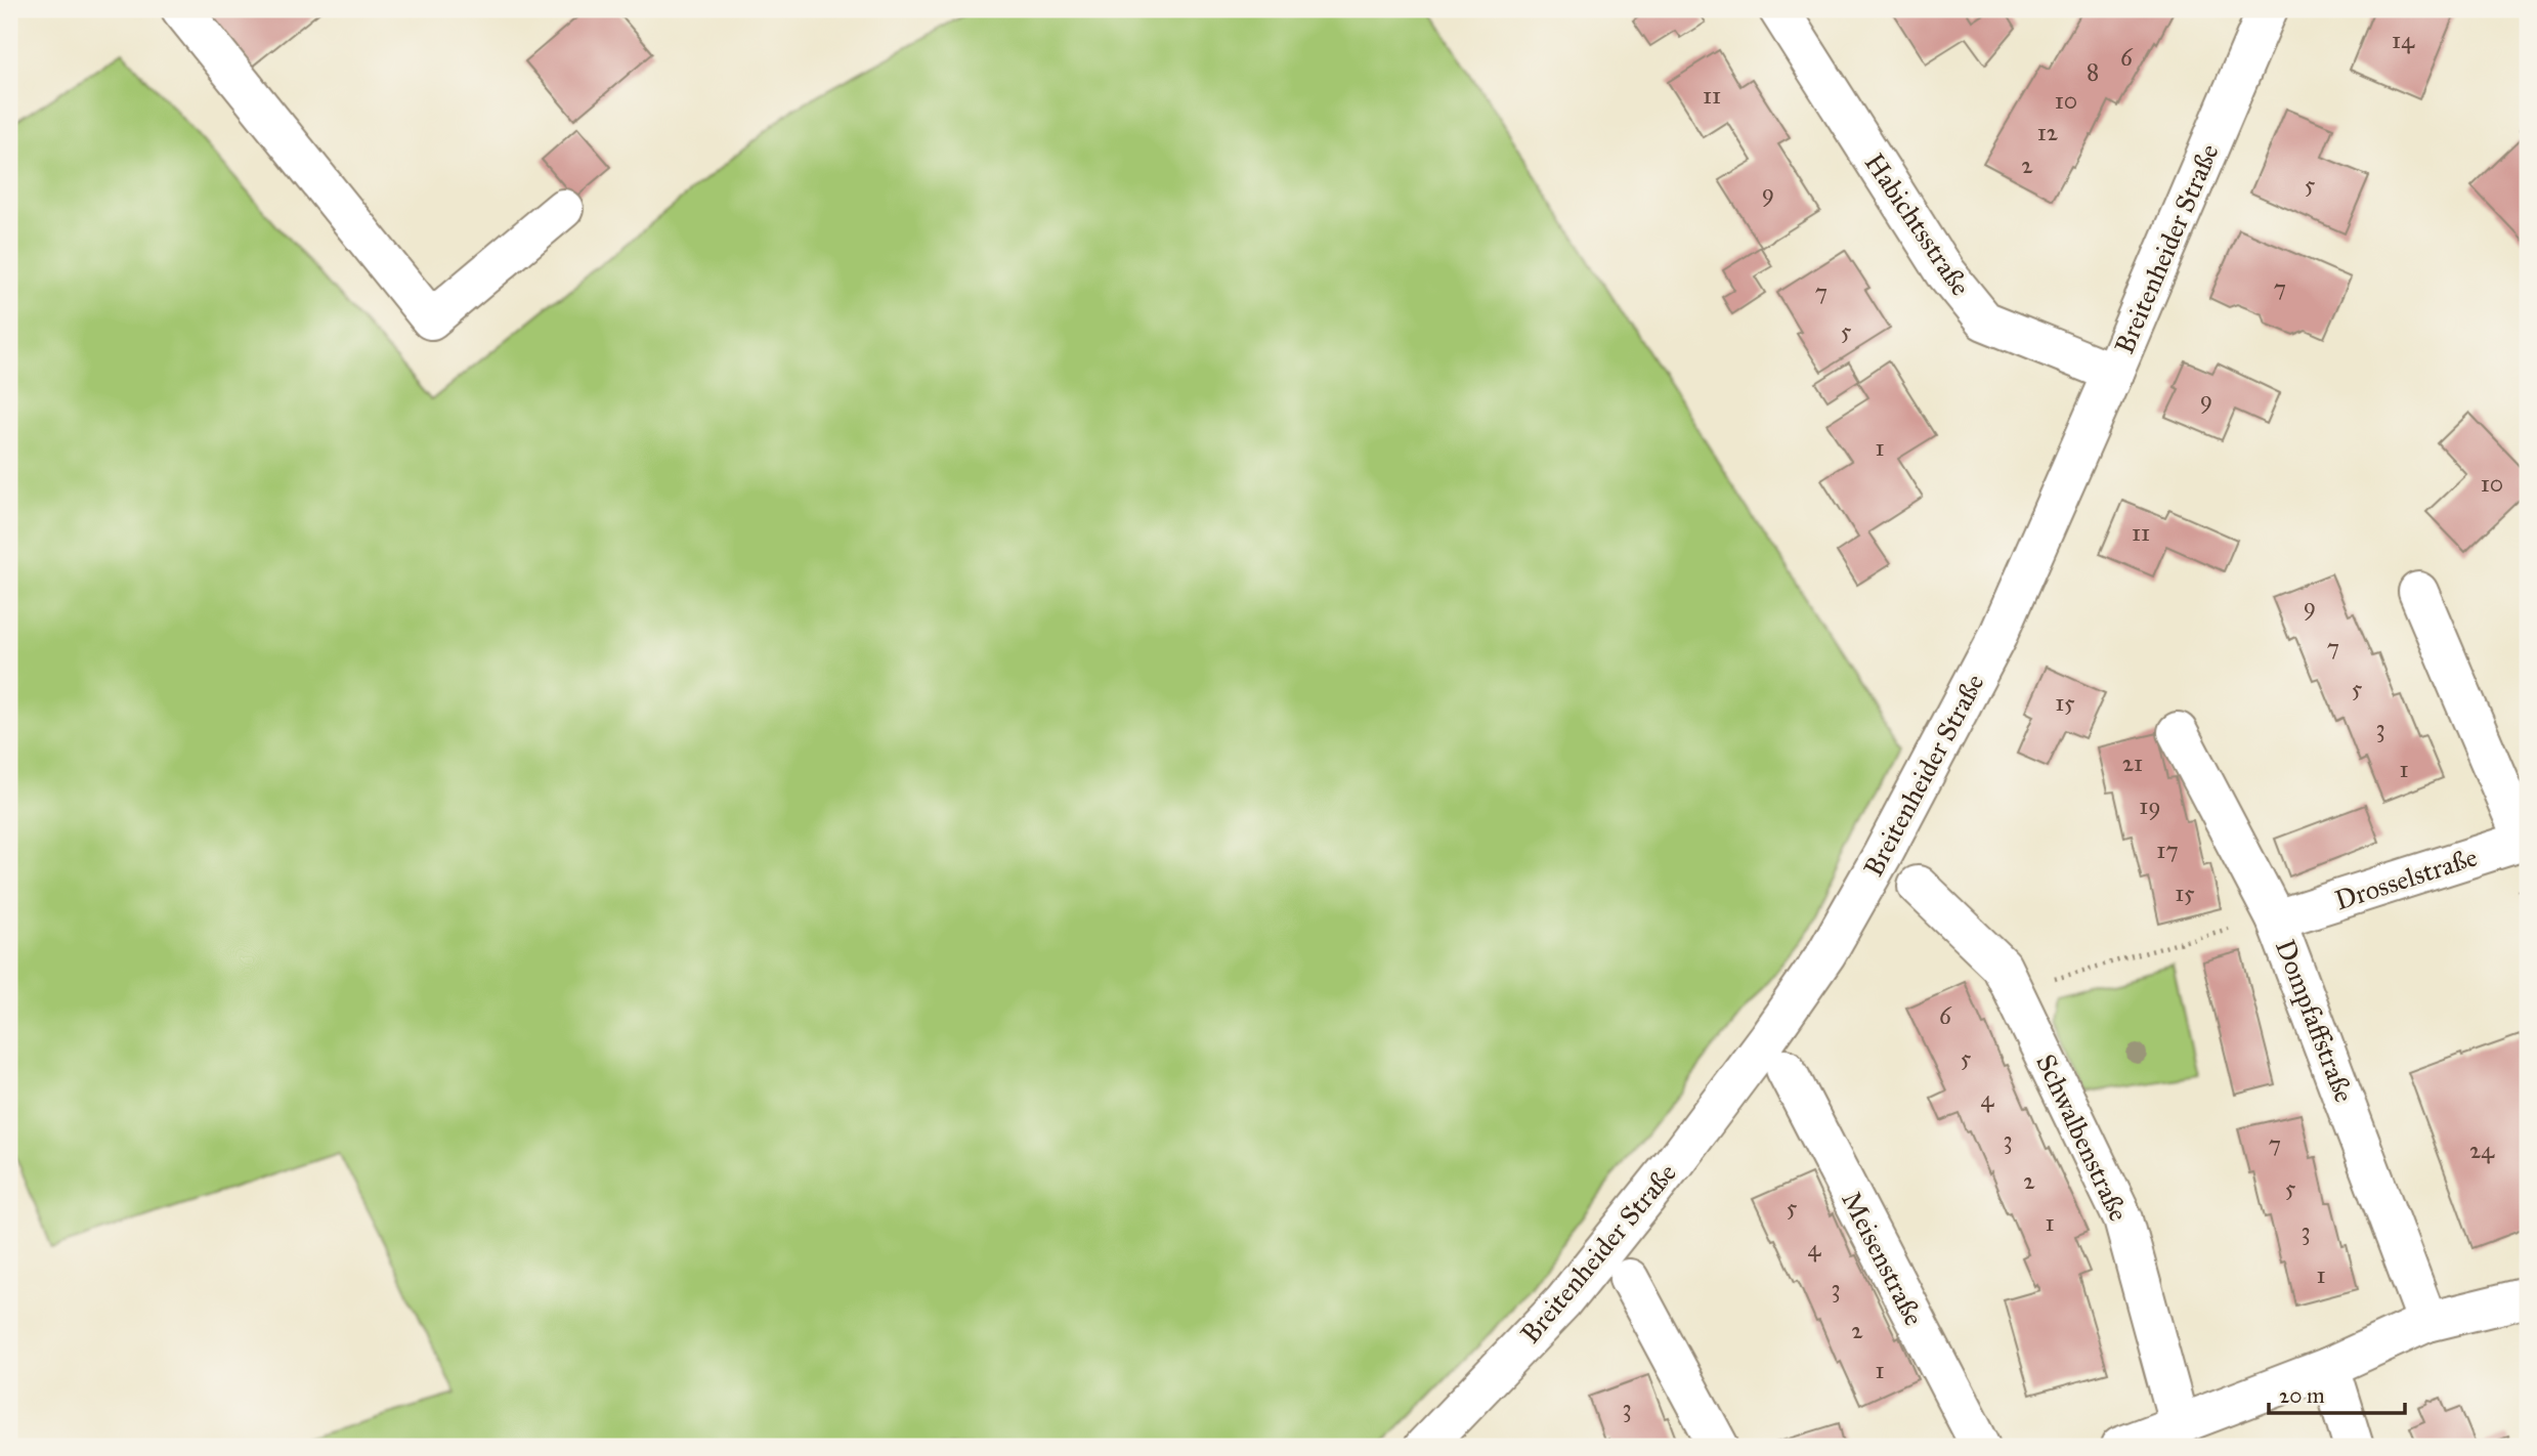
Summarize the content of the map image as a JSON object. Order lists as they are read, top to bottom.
{
  "streets": {
    "street": [
      "Habichtsstraße",
      "Breitenheider Straße",
      "Drosselstraße",
      "Dompfaffstraße",
      "Schwalbenstraße",
      "Meisenstraße"
    ]
  },
  "crossings": [
    ["Habichtsstraße", "Breitenheider Straße"],
    ["Drosselstraße", "Dompfaffstraße"]
  ],
  "house_numbers": [
    "14",
    "6",
    "8",
    "11",
    "10",
    "12",
    "2",
    "5",
    "9",
    "7",
    "7",
    "5",
    "9",
    "1",
    "10",
    "11",
    "9",
    "7",
    "5",
    "15",
    "3",
    "21",
    "1",
    "19",
    "17",
    "15",
    "6",
    "5",
    "4",
    "3",
    "7",
    "24",
    "2",
    "5",
    "5",
    "1",
    "3",
    "4",
    "1",
    "3",
    "2",
    "1",
    "3"
  ],
  "scale_bar": "20 m"
}
